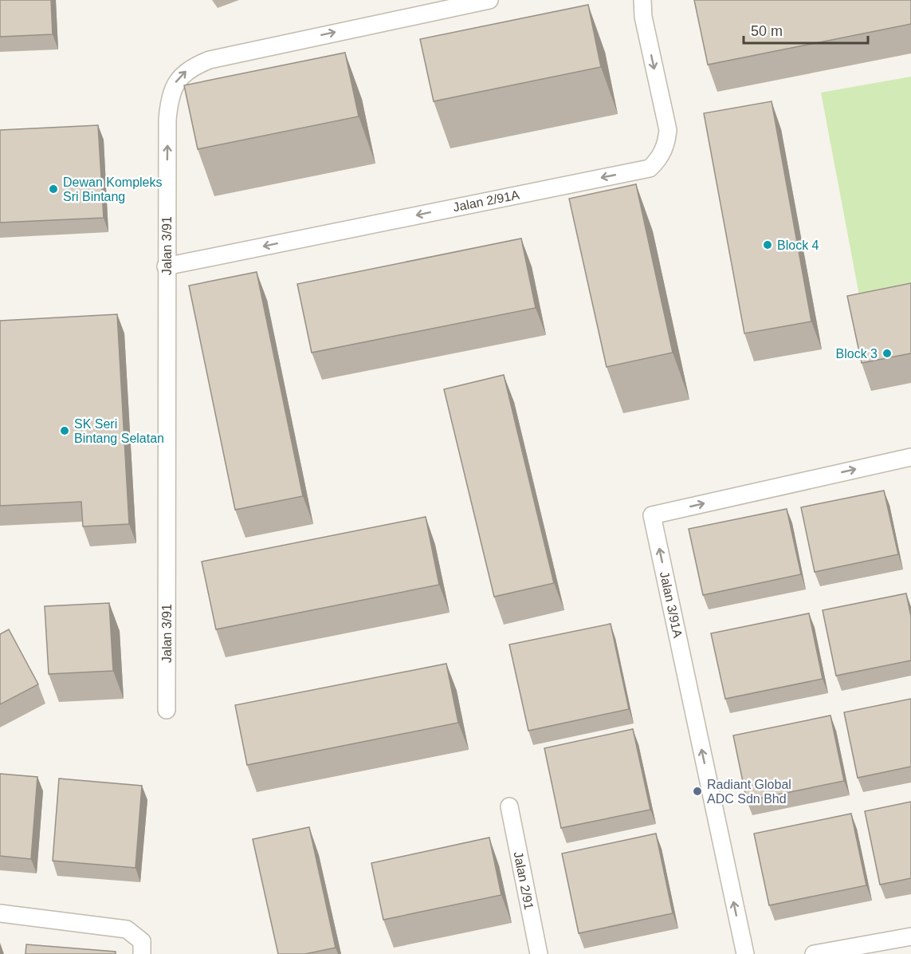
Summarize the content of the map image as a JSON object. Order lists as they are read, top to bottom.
{
  "streets": {
    "street": [
      "Jalan 2/91A",
      "Jalan 3/91",
      "Jalan 3/91A",
      "Jalan 2/91"
    ]
  },
  "crossings": [
    ["Jalan 2/91A", "Jalan 3/91"]
  ],
  "one_way": ["Jalan 2/91A", "Jalan 3/91"],
  "places": [
    "Dewan Kompleks Sri Bintang",
    "Block 4",
    "Block 3",
    "SK Seri Bintang Selatan",
    "Radiant Global ADC Sdn Bhd"
  ],
  "scale_bar": "50 m"
}
